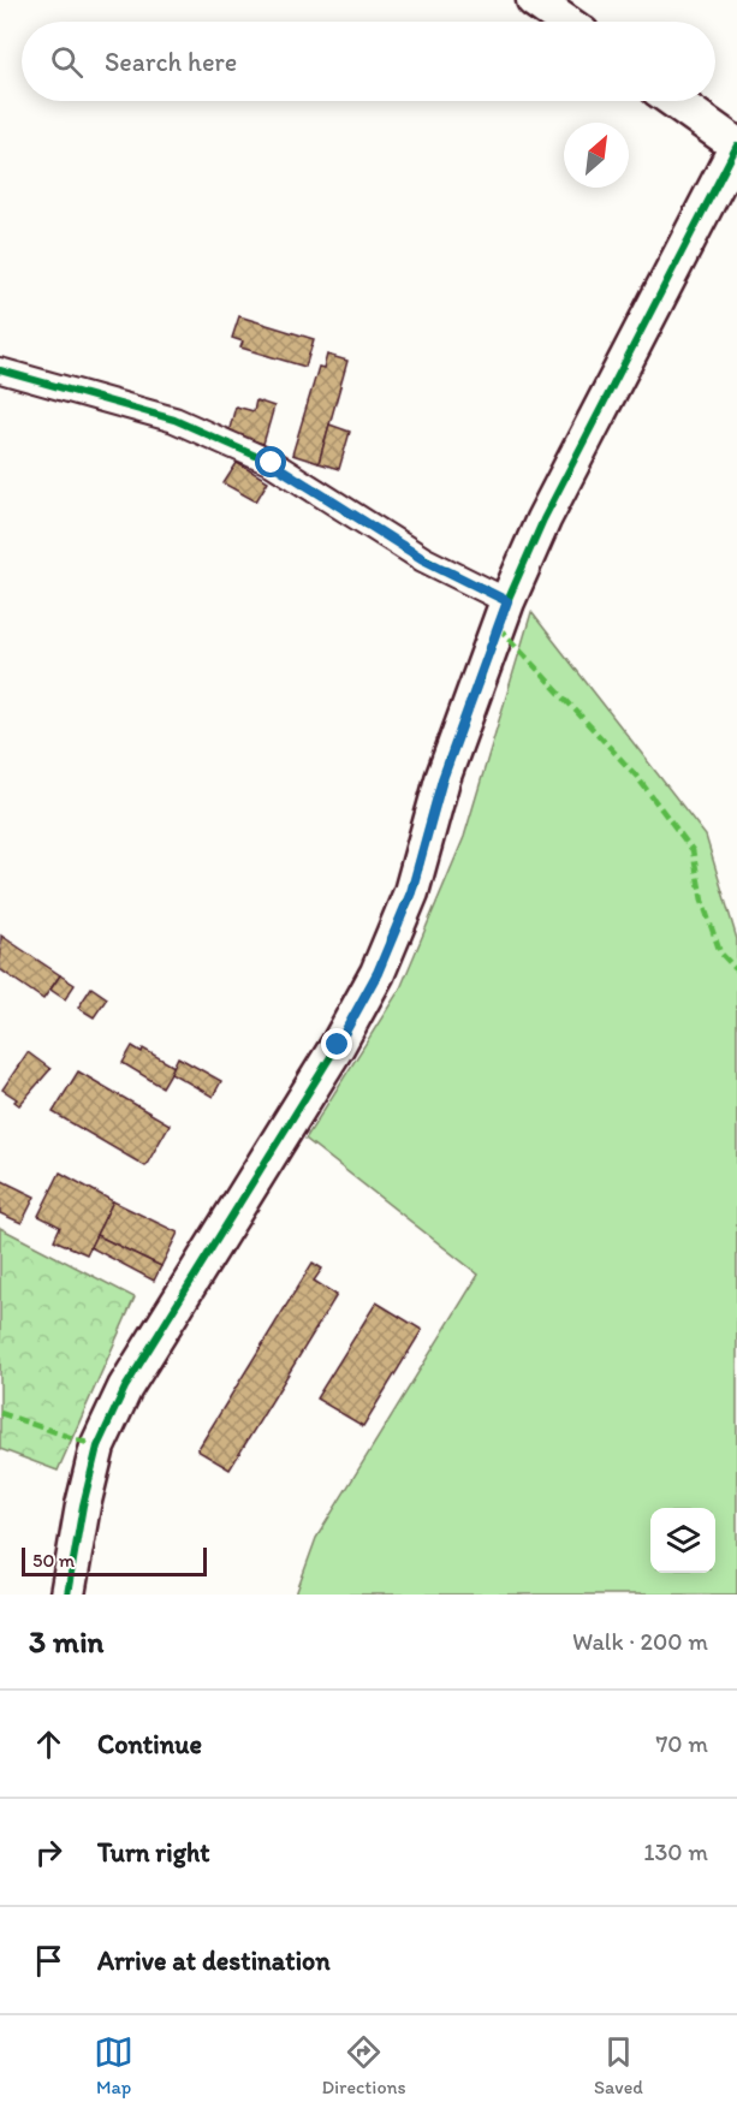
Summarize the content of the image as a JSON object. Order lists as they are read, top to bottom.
{
  "scale_bar": "50 m",
  "north": "top right",
  "page": {
    "search": "Search here",
    "scale": "50 m",
    "heading": ["3 min", "Walk · 200 m"],
    "list": [
      ["Continue", "70 m"],
      ["Turn right", "130 m"],
      "Arrive at destination"
    ],
    "nav": ["Map", "Directions", "Saved"]
  }
}
